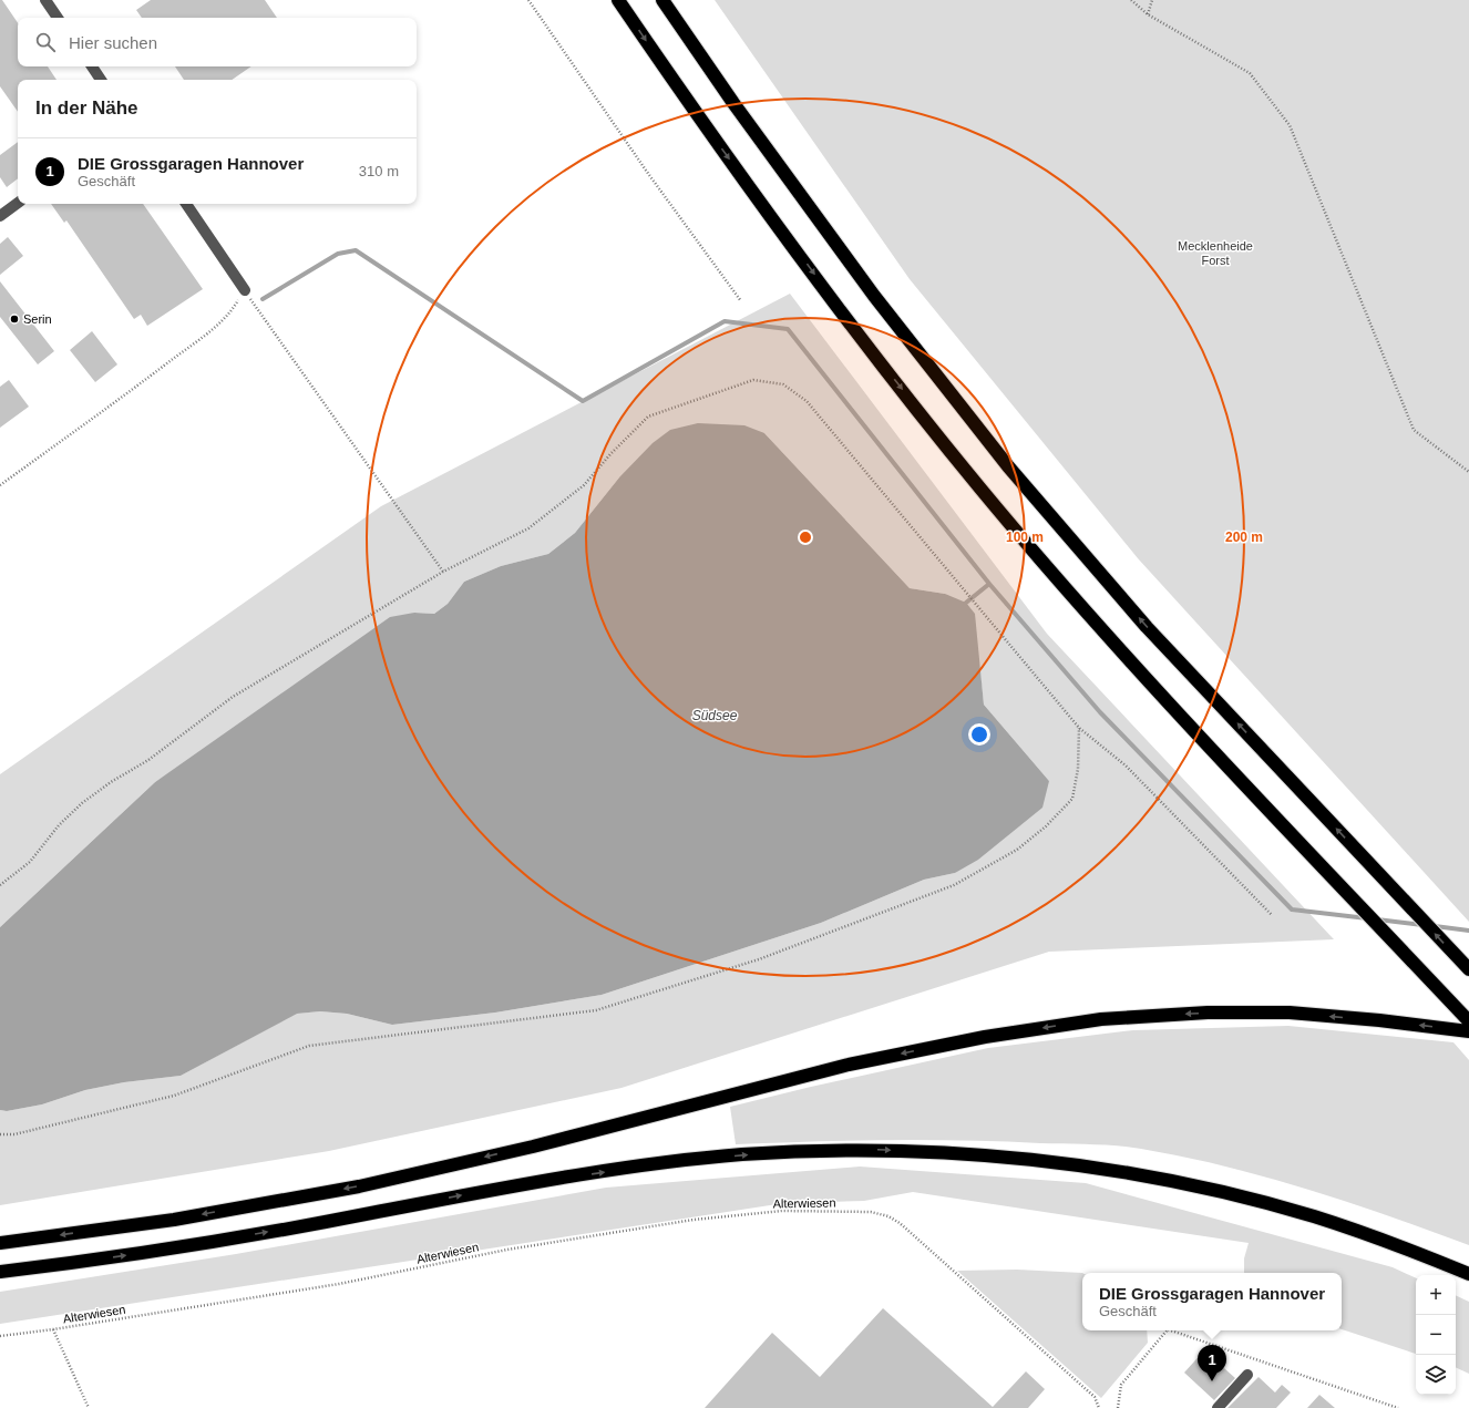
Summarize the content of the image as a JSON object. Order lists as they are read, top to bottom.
{
  "streets": {
    "path": ["Alterwiesen"]
  },
  "water": ["Südsee"],
  "parks": ["Mecklenheide Forst"],
  "places": ["Serin"],
  "page": {
    "search": "Hier suchen",
    "heading": "In der Nähe",
    "list": [
      {
        "mark": "1",
        "name": "DIE Grossgaragen Hannover",
        "note": "Geschäft",
        "value": "310 m"
      }
    ],
    "popup": ["DIE Grossgaragen Hannover", "Geschäft"],
    "map_buttons": ["+", "−"],
    "pins": "1"
  },
  "rings": ["100 m", "200 m"]
}
